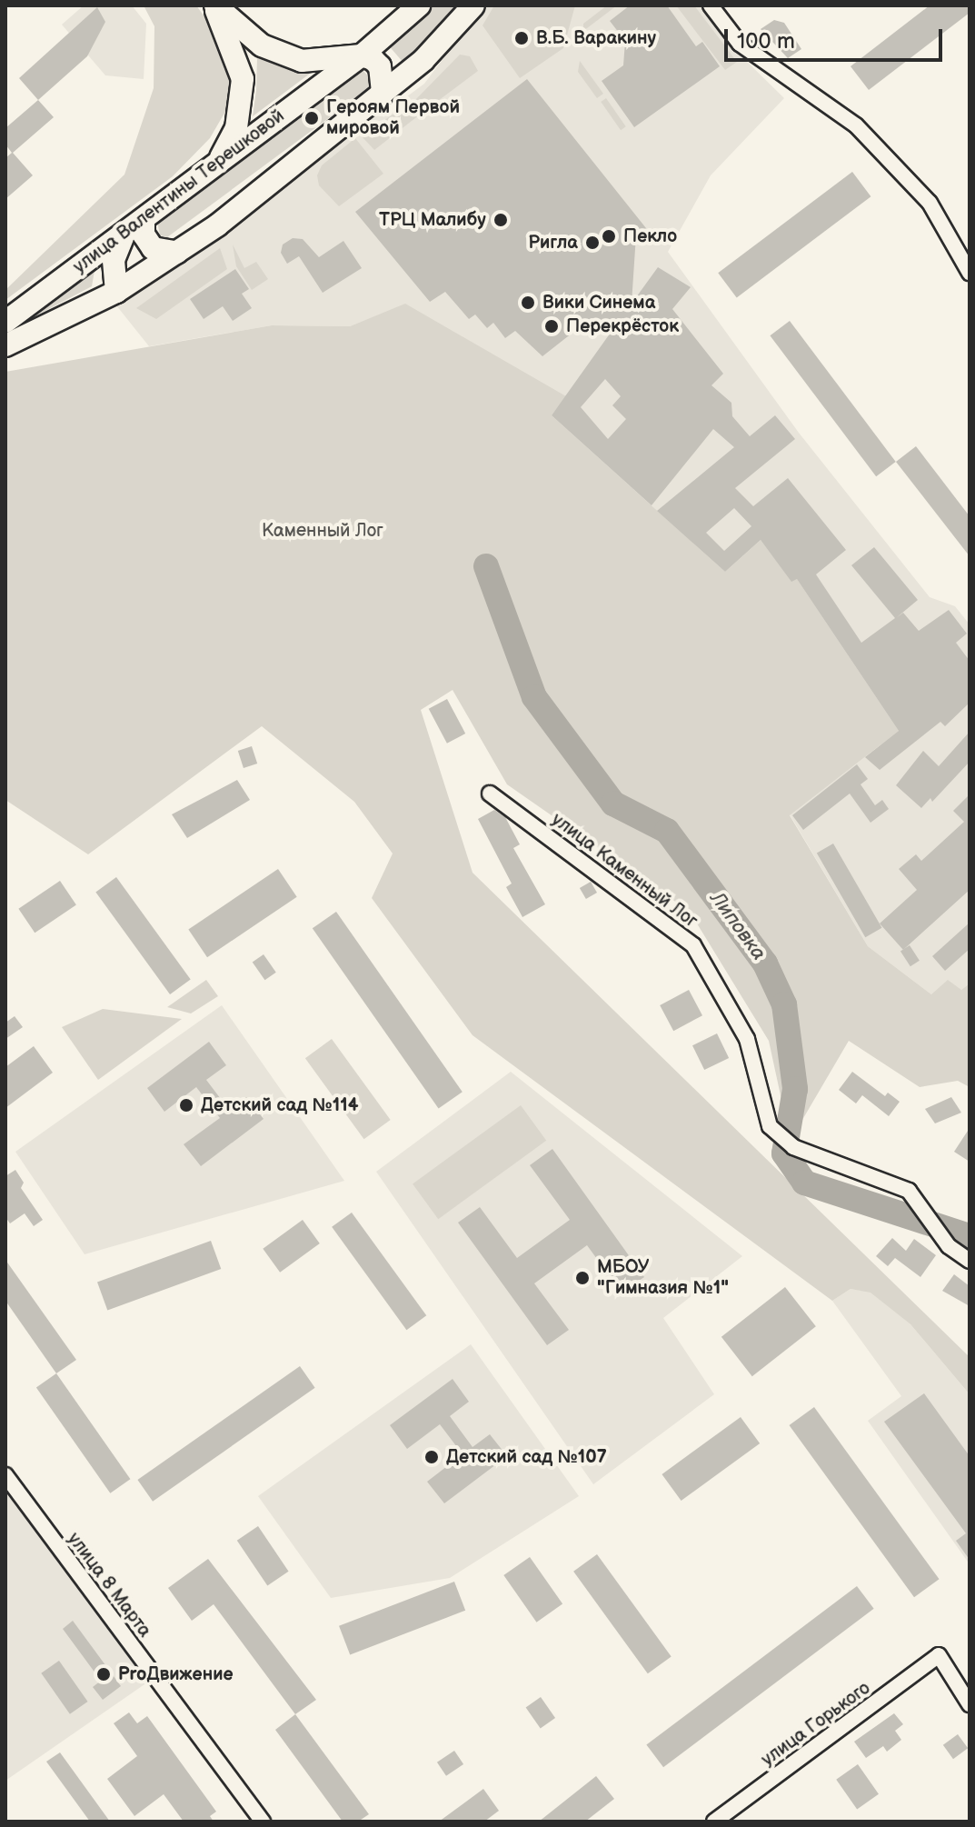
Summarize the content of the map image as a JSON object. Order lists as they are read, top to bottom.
{
  "streets": {
    "main road": ["улица Валентины Терешковой"],
    "street": ["улица Каменный Лог", "улица 8 Марта", "улица Горького"]
  },
  "water": ["Липовка"],
  "parks": ["Каменный Лог"],
  "places": [
    "В.Б. Варакину",
    "Героям Первой мировой",
    "ТРЦ Малибу",
    "Пекло",
    "Ригла",
    "Вики Синема",
    "Перекрёсток",
    "Детский сад №114",
    "МБОУ \"Гимназия №1\"",
    "Детский сад №107",
    "ProДвижение"
  ],
  "scale_bar": "100 m"
}
